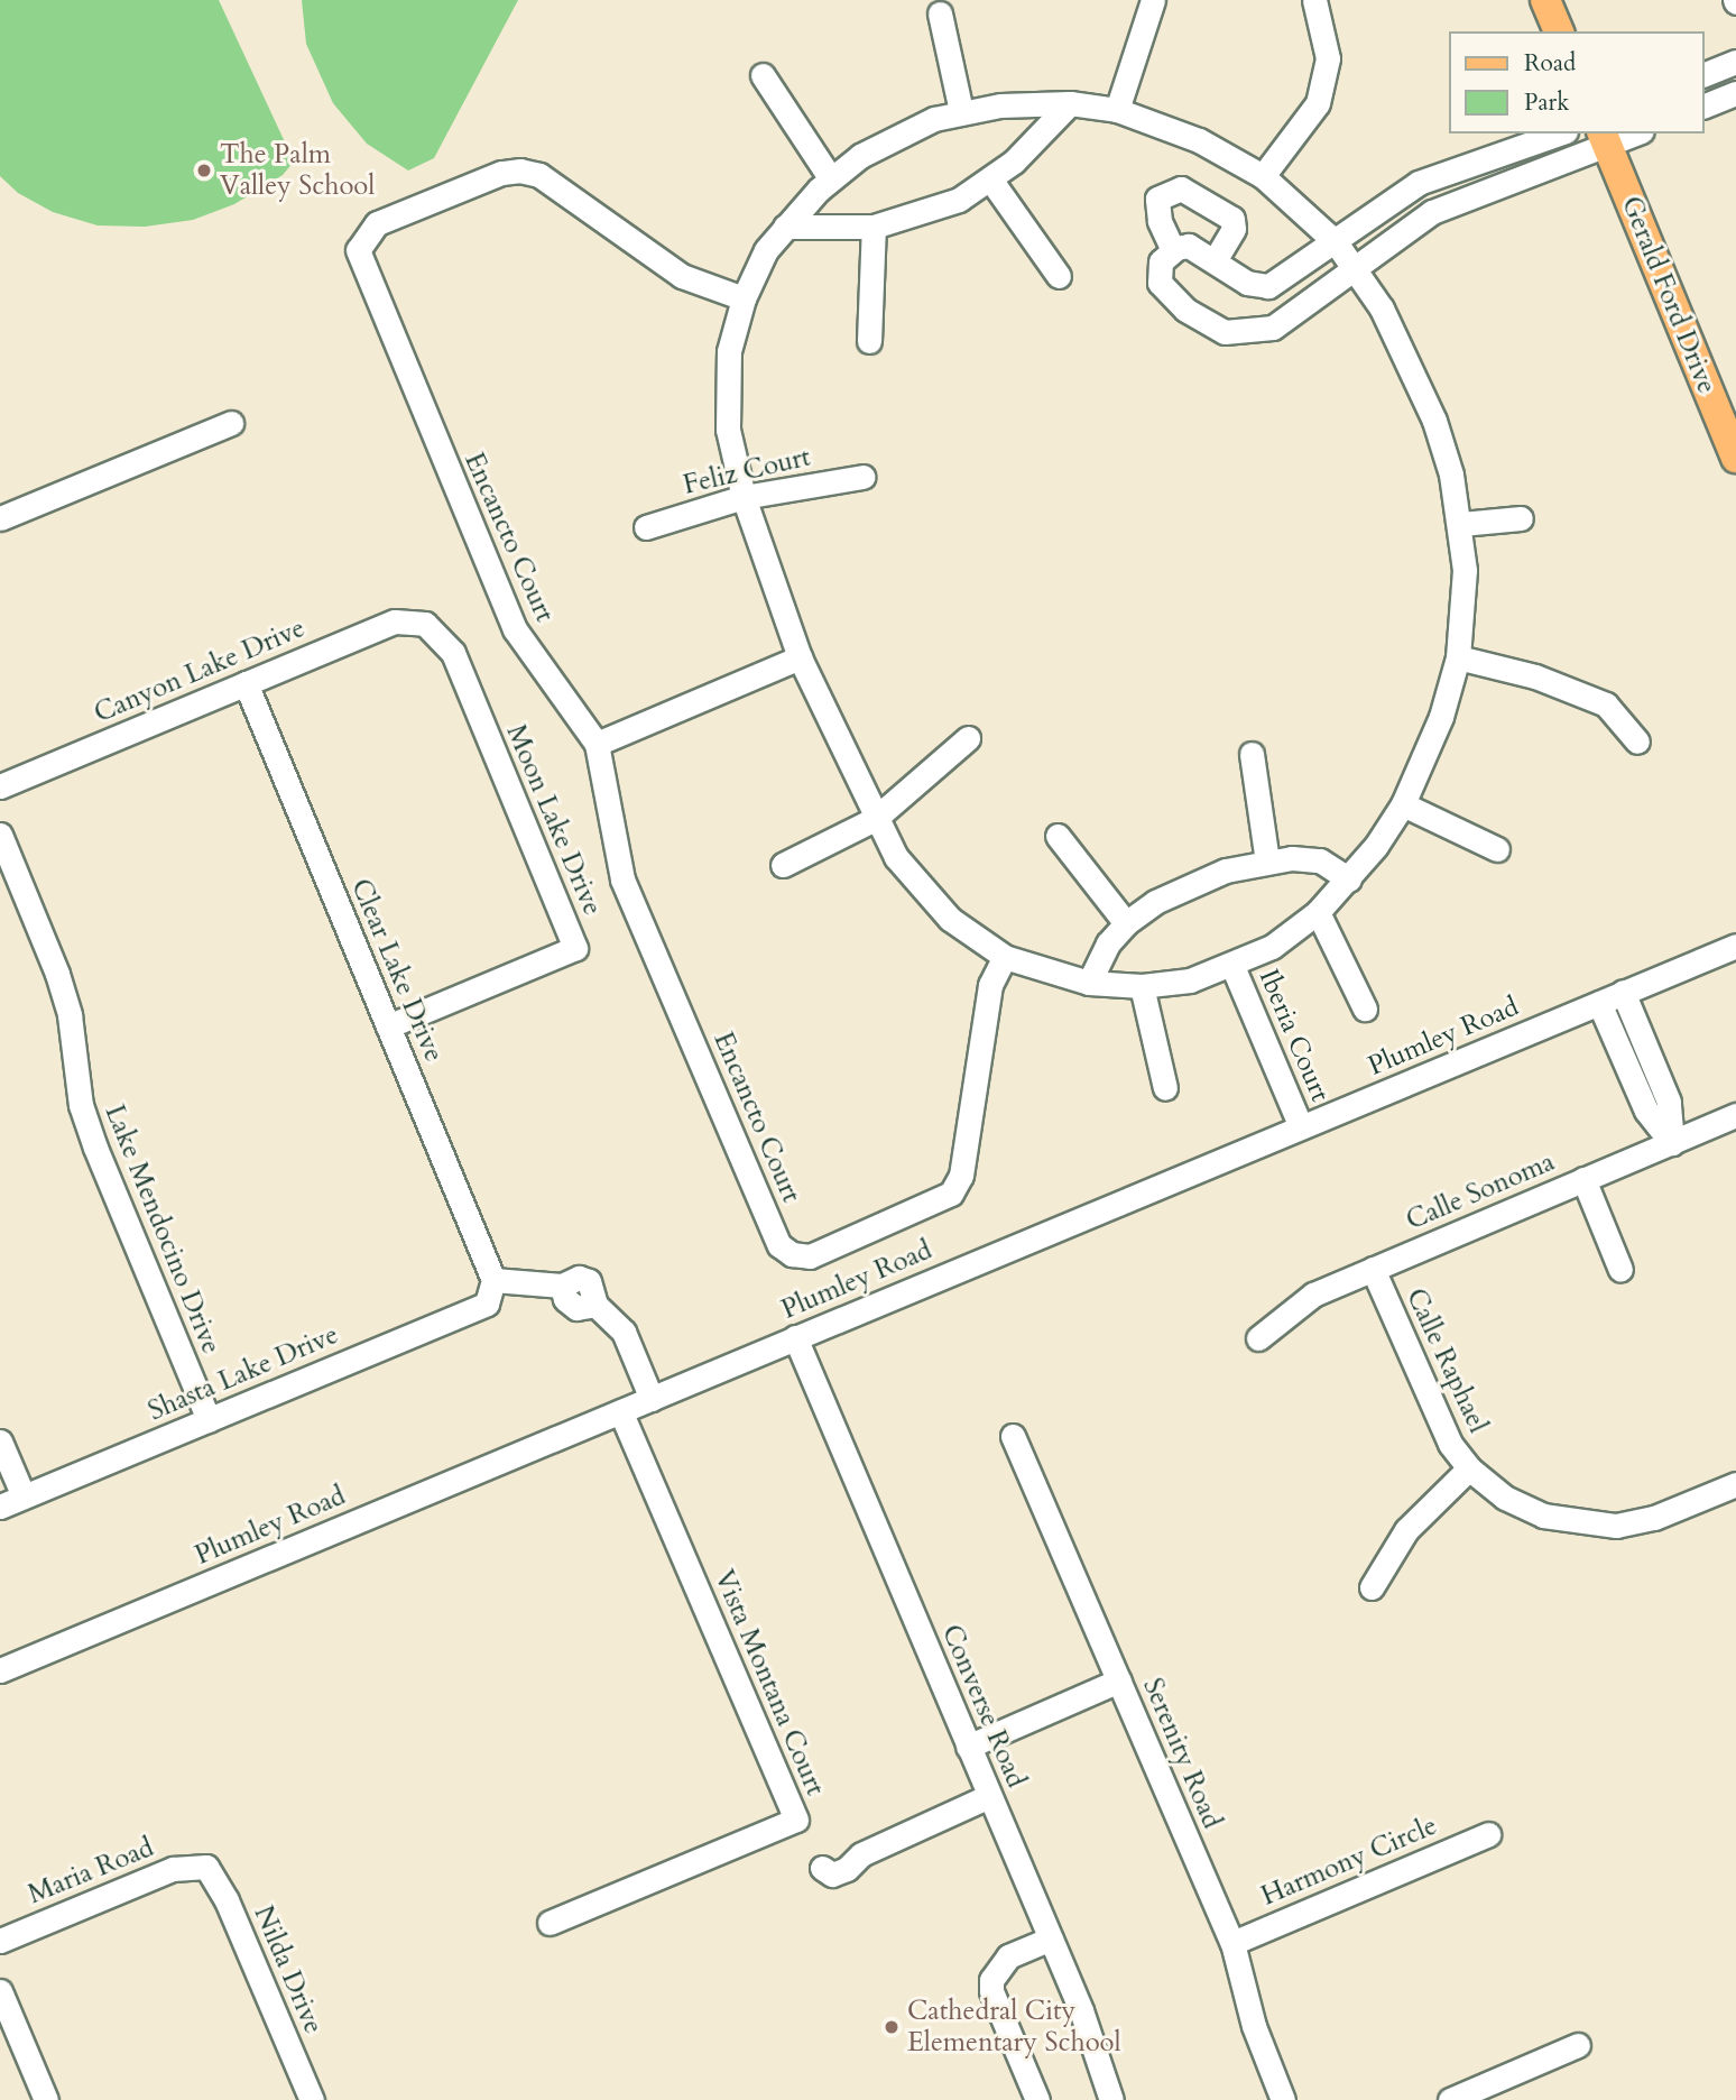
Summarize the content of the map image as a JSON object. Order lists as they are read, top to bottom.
{
  "streets": {
    "main road": ["Gerald Ford Drive"],
    "street": [
      "Feliz Court",
      "Encancto Court",
      "Canyon Lake Drive",
      "Moon Lake Drive",
      "Clear Lake Drive",
      "Iberia Court",
      "Plumley Road",
      "Calle Sonoma",
      "Lake Mendocino Drive",
      "Calle Raphael",
      "Shasta Lake Drive",
      "Vista Montana Court",
      "Converse Road",
      "Serenity Road",
      "Harmony Circle",
      "Maria Road",
      "Nilda Drive"
    ]
  },
  "crossings": [
    ["Canyon Lake Drive", "Moon Lake Drive"],
    ["Canyon Lake Drive", "Clear Lake Drive"],
    ["Moon Lake Drive", "Clear Lake Drive"],
    ["Clear Lake Drive", "Shasta Lake Drive"],
    ["Iberia Court", "Plumley Road"],
    ["Plumley Road", "Vista Montana Court"],
    ["Plumley Road", "Converse Road"],
    ["Calle Sonoma", "Calle Raphael"],
    ["Lake Mendocino Drive", "Shasta Lake Drive"],
    ["Serenity Road", "Harmony Circle"],
    ["Maria Road", "Nilda Drive"]
  ],
  "places": ["The Palm Valley School", "Cathedral City Elementary School"],
  "legend": ["Road", "Park"]
}
